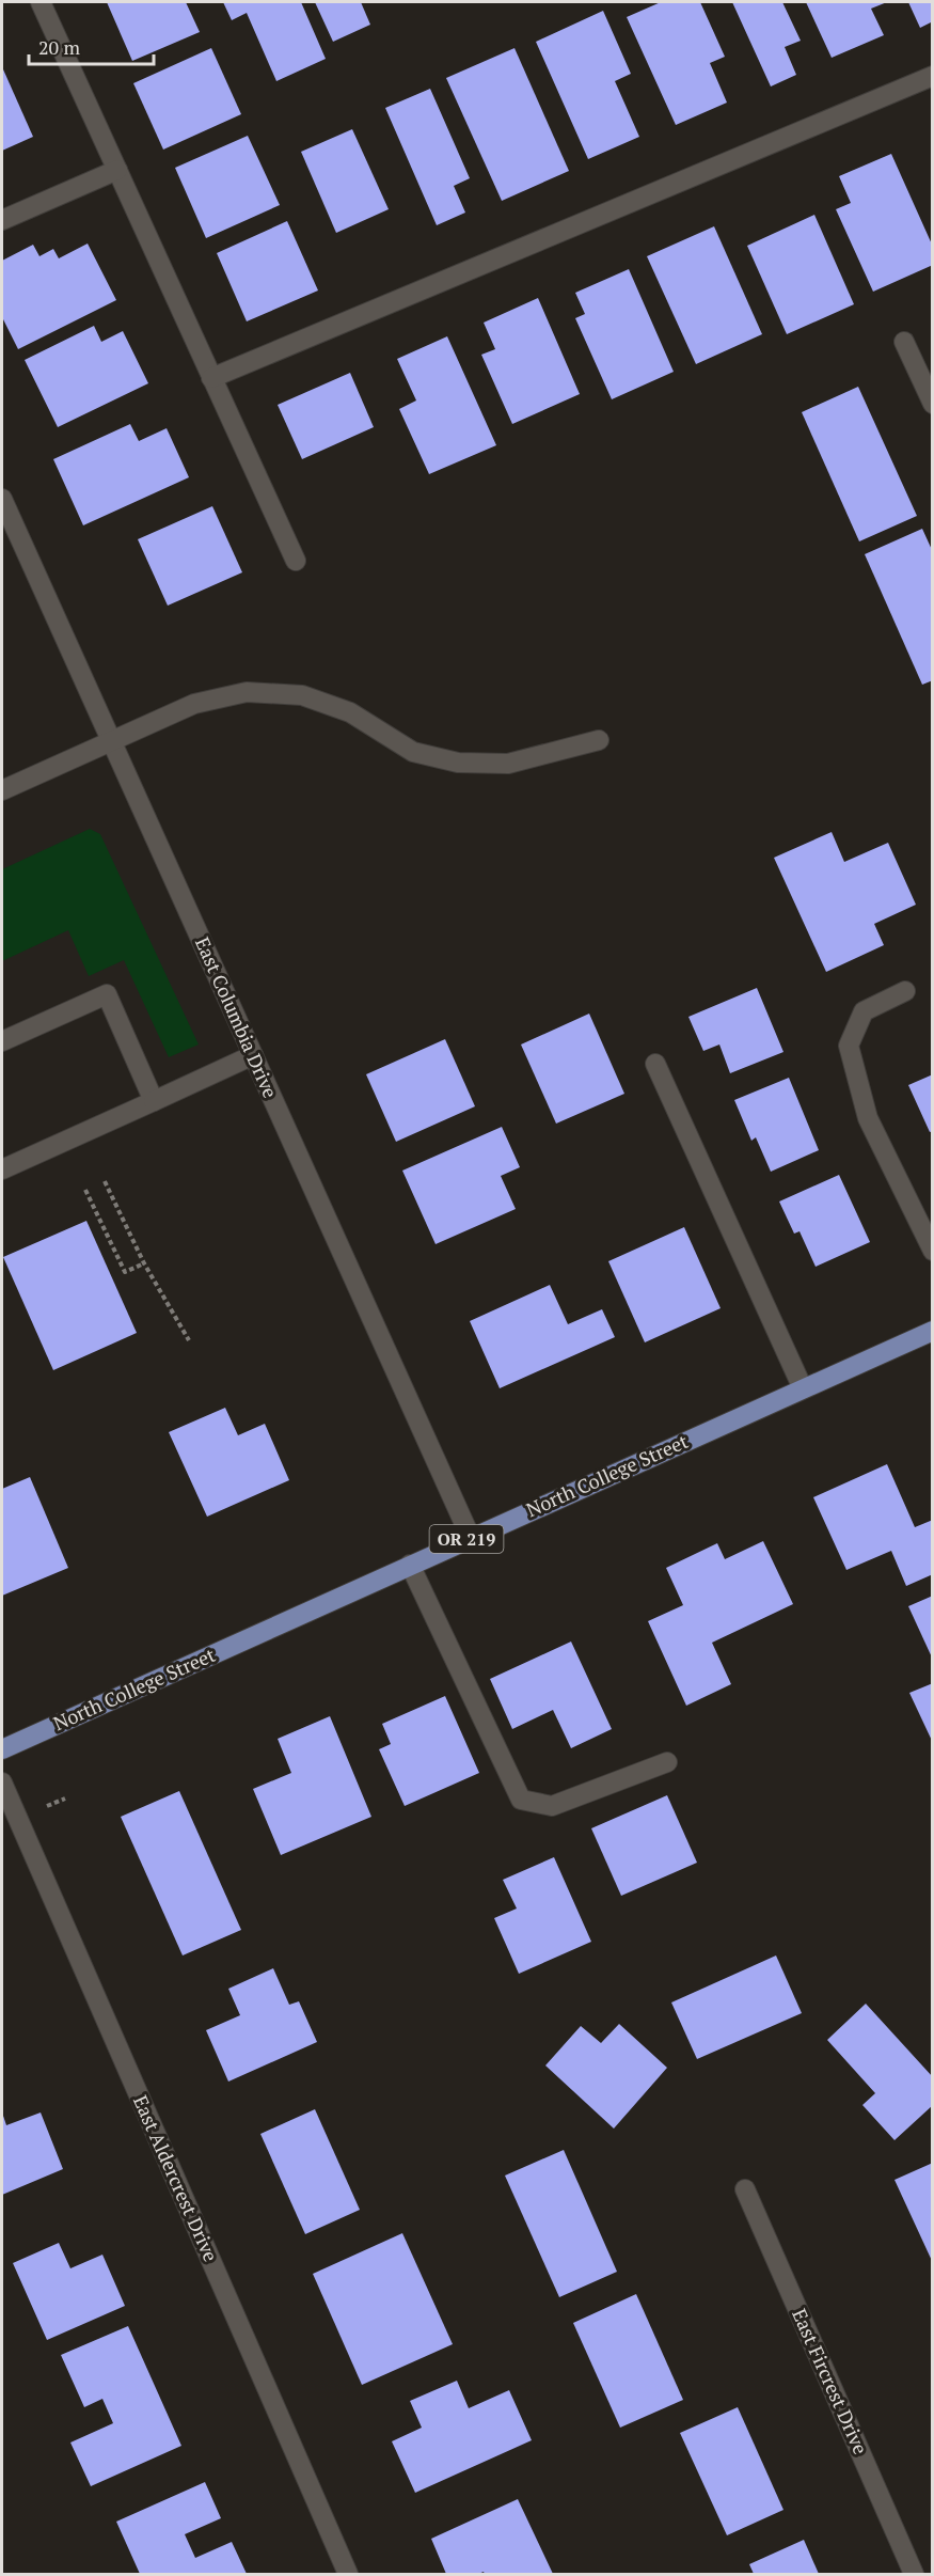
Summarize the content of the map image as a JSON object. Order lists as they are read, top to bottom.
{
  "streets": {
    "main road": ["North College Street", "OR 219"],
    "street": ["East Columbia Drive", "East Aldercrest Drive", "East Fircrest Drive"]
  },
  "crossings": [
    ["East Columbia Drive", "North College Street"]
  ],
  "scale_bar": "20 m"
}
